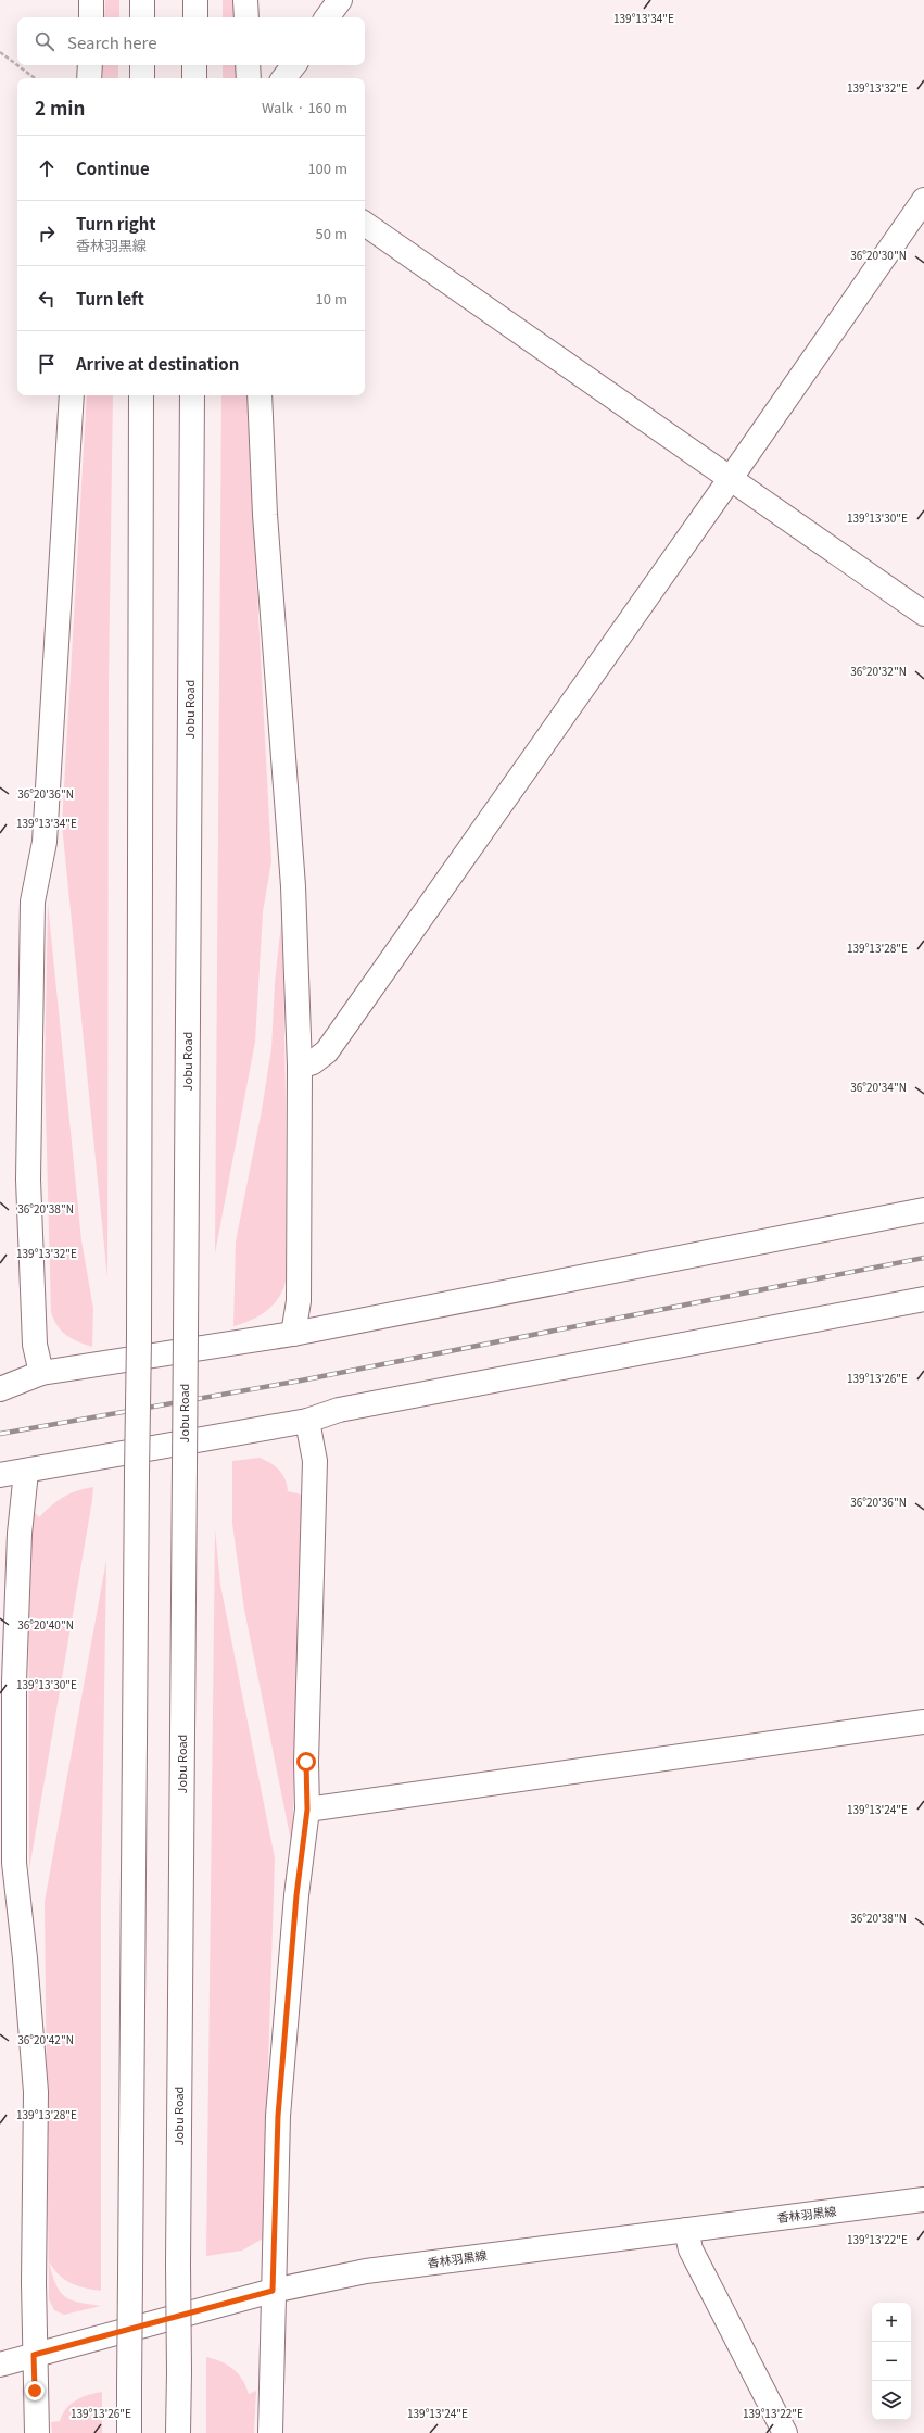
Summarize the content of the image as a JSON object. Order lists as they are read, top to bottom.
{
  "streets": {
    "main road": ["Jobu Road", "香林羽黒線"]
  },
  "page": {
    "search": "Search here",
    "heading": ["2 min", "Walk · 160 m"],
    "list": [
      ["Continue", "100 m"],
      ["Turn right", "香林羽黒線", "50 m"],
      ["Turn left", "10 m"],
      "Arrive at destination"
    ],
    "map_buttons": ["+", "−"]
  },
  "coordinates": [
    "139°13'34\"E",
    "139°13'32\"E",
    "36°20'30\"N",
    "139°13'30\"E",
    "36°20'32\"N",
    "36°20'36\"N",
    "139°13'28\"E",
    "36°20'34\"N",
    "36°20'38\"N",
    "139°13'26\"E",
    "36°20'40\"N",
    "139°13'24\"E",
    "36°20'42\"N",
    "139°13'22\"E"
  ]
}
